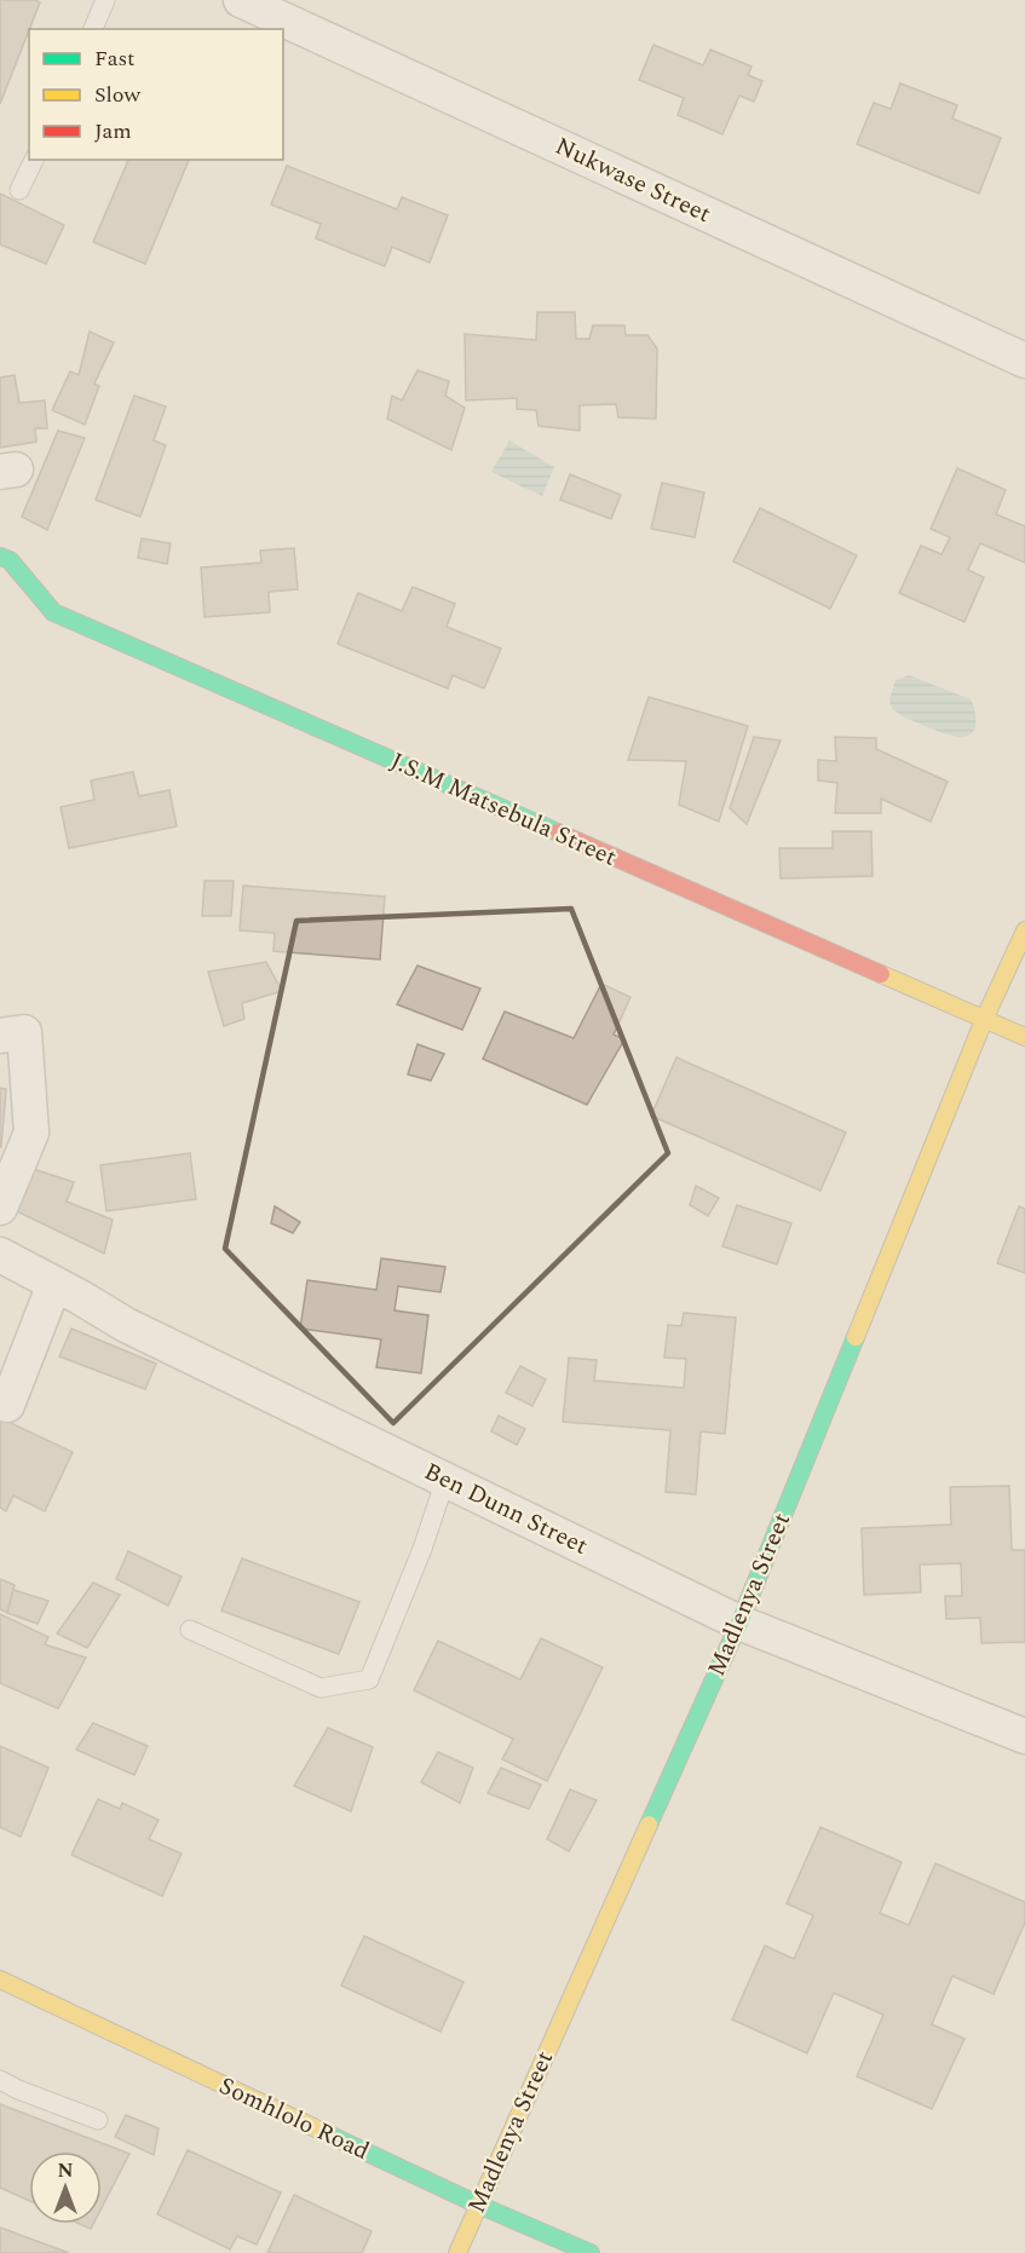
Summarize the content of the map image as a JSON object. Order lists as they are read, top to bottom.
{
  "streets": {
    "street": [
      "Nukwase Street",
      "J.S.M Matsebula Street",
      "Ben Dunn Street",
      "Madlenya Street",
      "Somhlolo Road"
    ]
  },
  "crossings": [
    ["J.S.M Matsebula Street", "Madlenya Street"],
    ["Ben Dunn Street", "Madlenya Street"],
    ["Madlenya Street", "Somhlolo Road"]
  ],
  "legend": ["Fast", "Slow", "Jam"],
  "north": "top"
}
